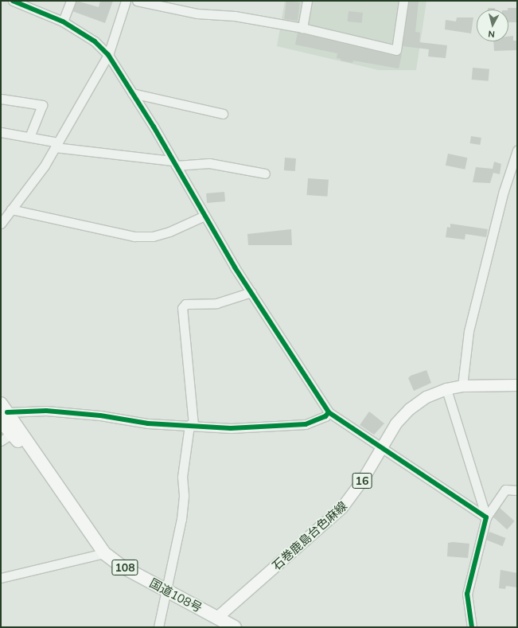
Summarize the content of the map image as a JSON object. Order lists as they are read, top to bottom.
{
  "streets": {
    "highway": ["108", "国道108号"],
    "main road": ["16", "石巻鹿島台色麻線"]
  },
  "crossings": [
    ["石巻鹿島台色麻線", "国道108号"]
  ],
  "north": "bottom"
}
